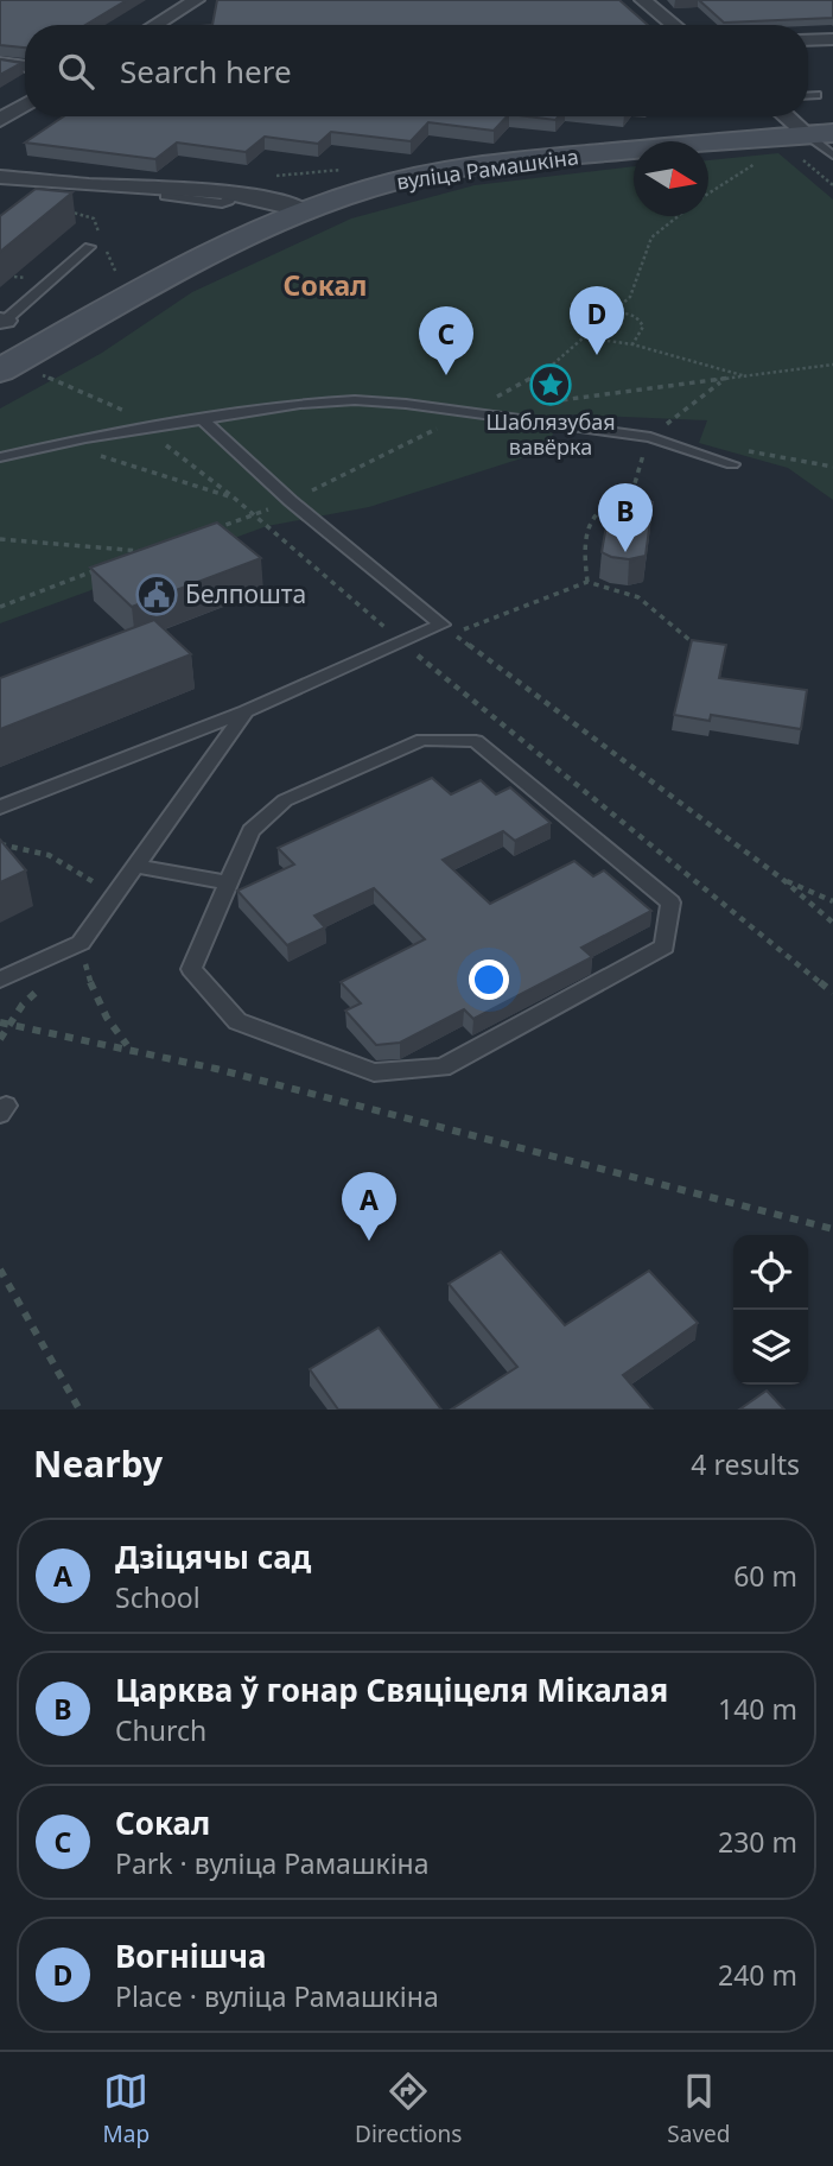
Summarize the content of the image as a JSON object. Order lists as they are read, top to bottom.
{
  "streets": {
    "street": ["вуліца Рамашкіна"]
  },
  "districts": ["Сокал"],
  "places": {
    "place": ["Шаблязубая вавёрка"],
    "public building": ["Белпошта"]
  },
  "north": "right",
  "page": {
    "search": "Search here",
    "pins": [
      "D",
      "C",
      "B",
      "A"
    ],
    "heading": ["Nearby", "4 results"],
    "list": [
      {
        "mark": "A",
        "name": "Дзіцячы сад",
        "note": "School",
        "value": "60 m"
      },
      {
        "mark": "B",
        "name": "Царква ў гонар Свяціцеля Мікалая",
        "note": "Church",
        "value": "140 m"
      },
      {
        "mark": "C",
        "name": "Сокал",
        "note": "Park · вуліца Рамашкіна",
        "value": "230 m"
      },
      {
        "mark": "D",
        "name": "Вогнішча",
        "note": "Place · вуліца Рамашкіна",
        "value": "240 m"
      }
    ],
    "nav": ["Map", "Directions", "Saved"]
  }
}
